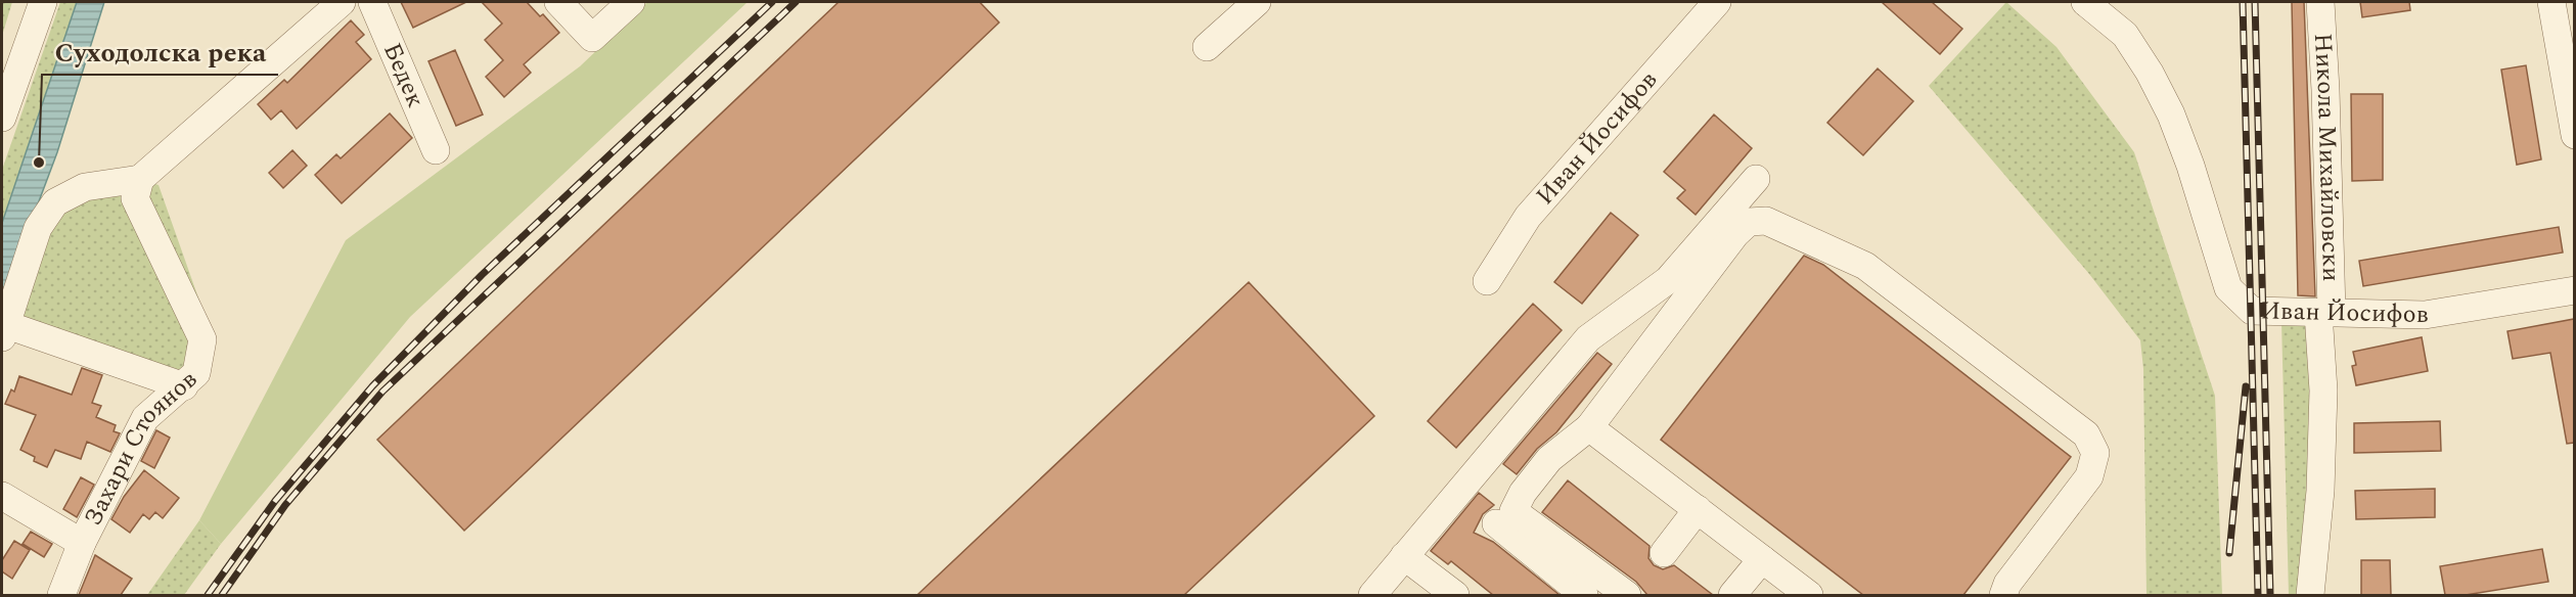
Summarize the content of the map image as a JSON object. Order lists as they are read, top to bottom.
{
  "streets": {
    "street": [
      "Бедек",
      "Иван Йосифов",
      "Никола Михайловски",
      "Захари Стоянов"
    ]
  },
  "crossings": [
    ["Иван Йосифов", "Никола Михайловски"]
  ],
  "places": ["Суходолска река"]
}
